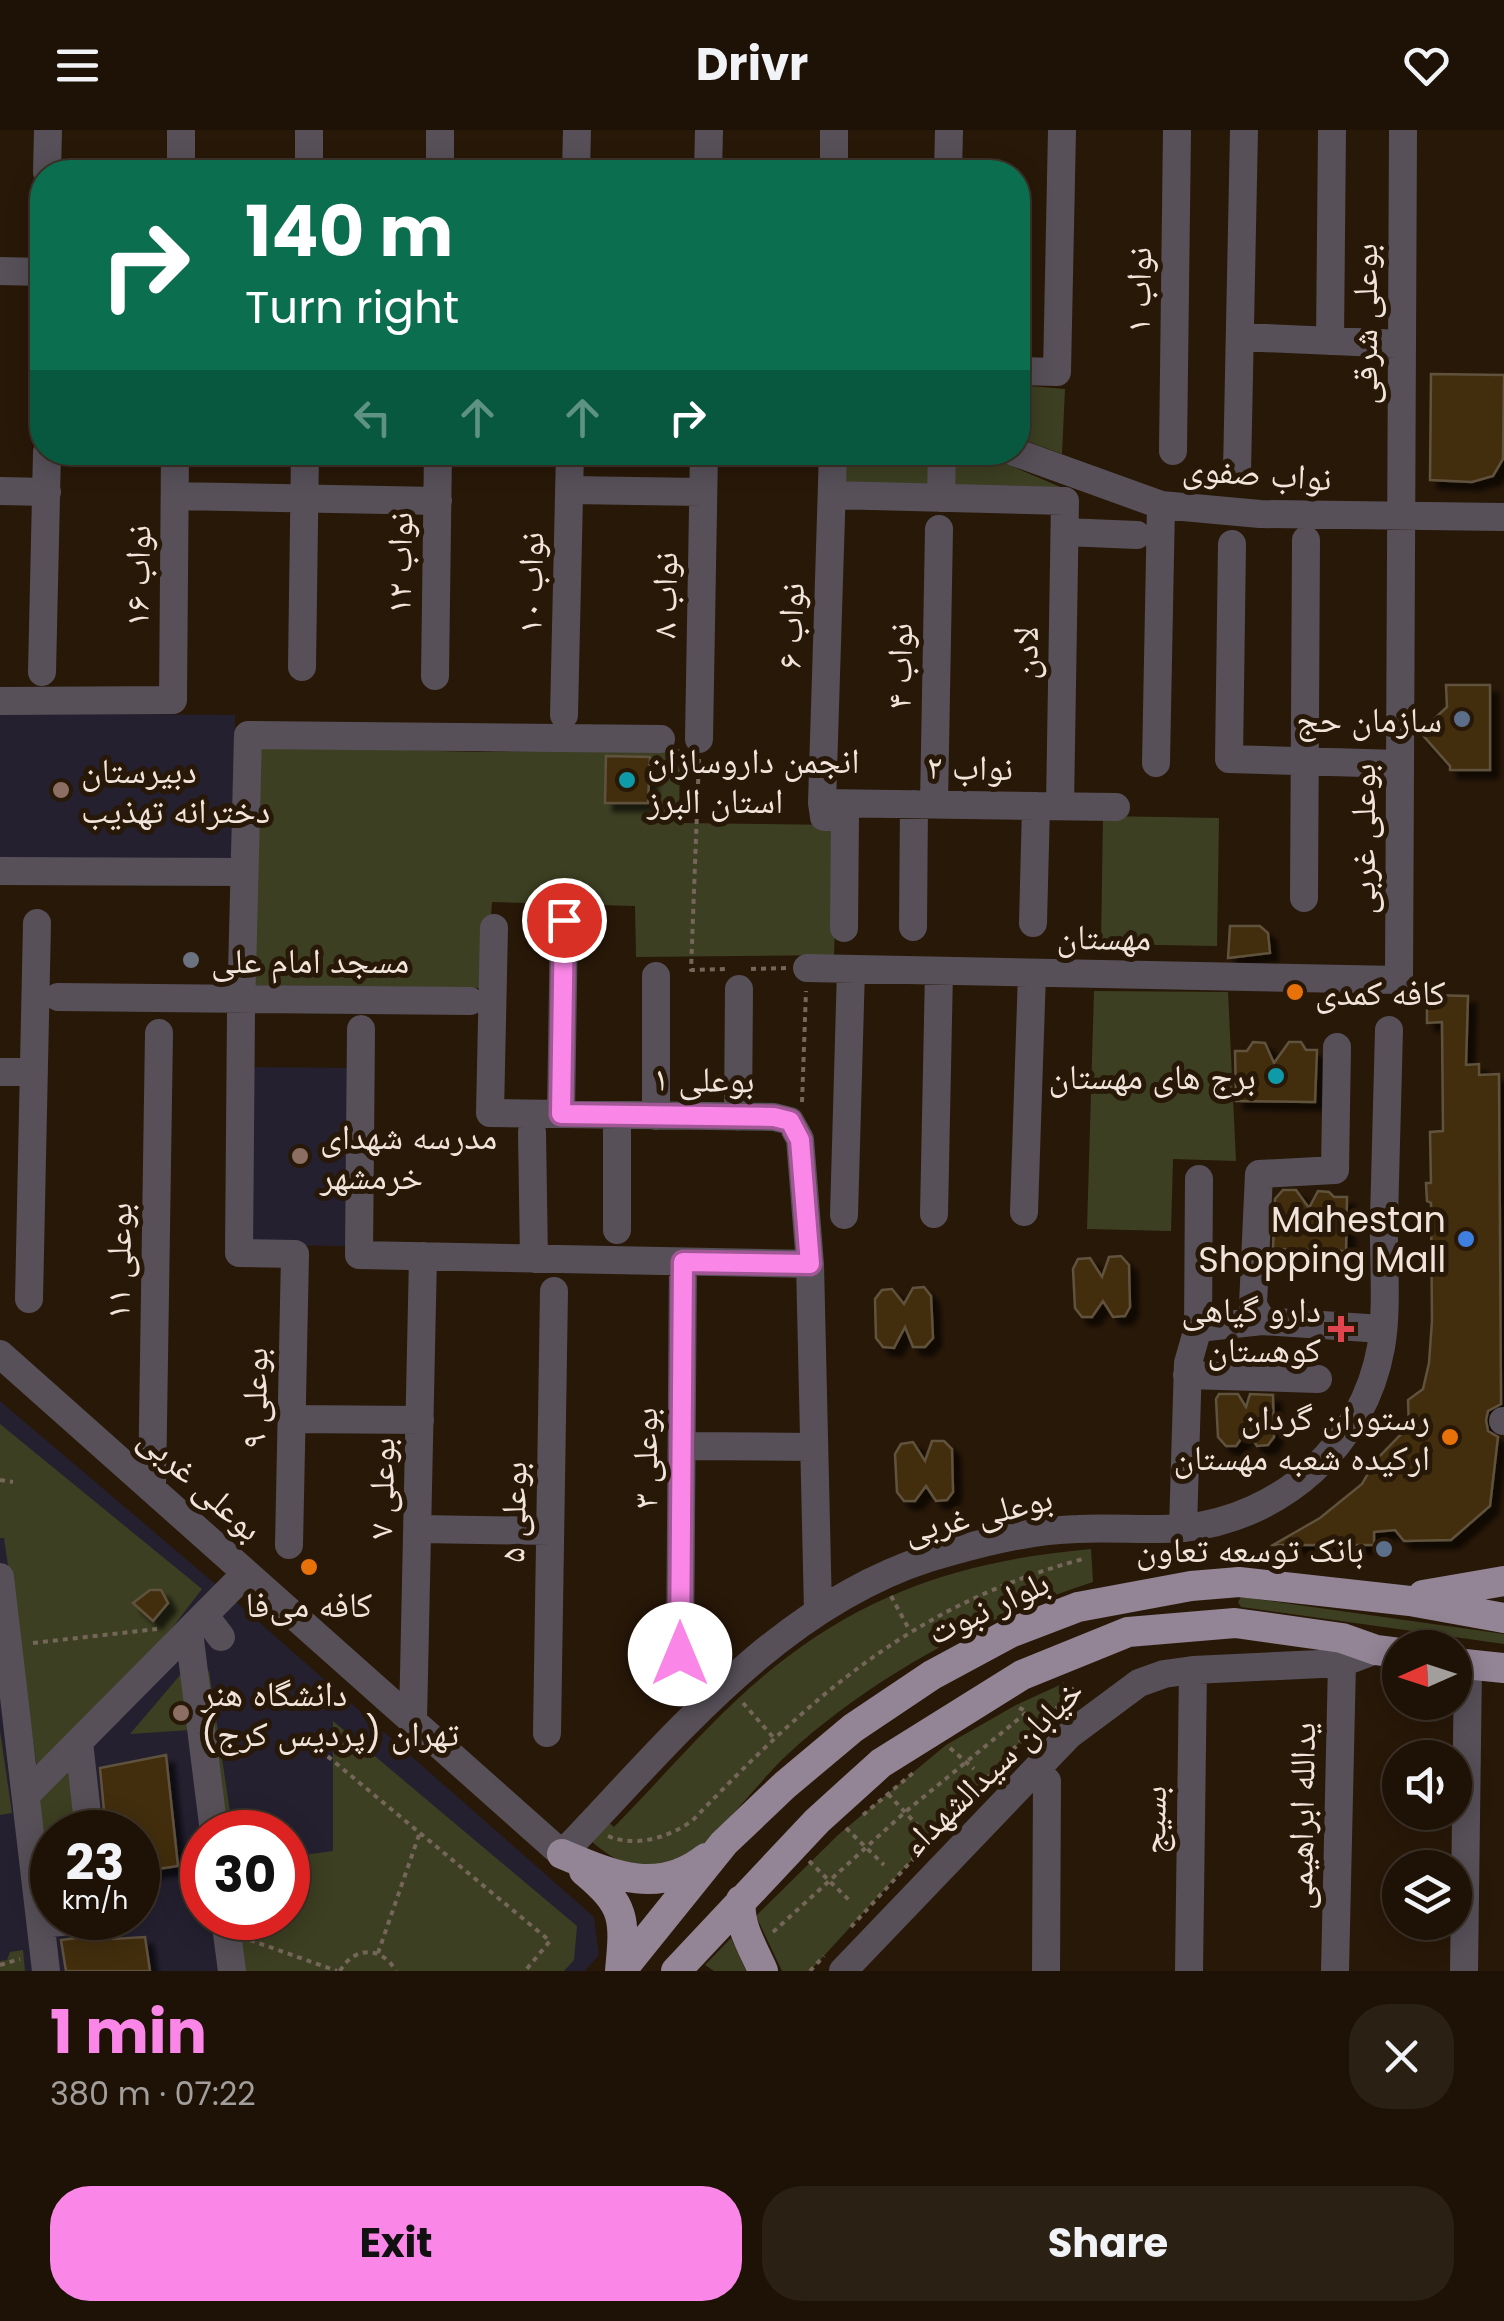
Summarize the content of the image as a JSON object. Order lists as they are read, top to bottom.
{
  "streets": {
    "main road": ["بلوار نبوت"],
    "street": [
      "نواب ۱",
      "بوعلی شرقی",
      "نواب صفوی",
      "نواب ۱۲",
      "نواب ۱۶",
      "نواب ۱۰",
      "نواب ۸",
      "نواب ۶",
      "لادن",
      "نواب ۴",
      "نواب ۲",
      "بوعلی غربی",
      "مهستان",
      "بوعلی ۱",
      "بوعلی ۱۱",
      "بوعلی ۹",
      "بوعلی ۳",
      "بوعلی ۷",
      "بوعلی ۵",
      "خیابان سیدالشهداء",
      "یدالله ابراهیمی",
      "بسیج"
    ]
  },
  "crossings": [
    ["بوعلی شرقی", "نواب صفوی"],
    ["بوعلی شرقی", "بوعلی غربی"],
    ["نواب صفوی", "بوعلی غربی"],
    ["نواب ۶", "نواب ۲"],
    ["لادن", "نواب ۲"],
    ["نواب ۴", "نواب ۲"],
    ["بوعلی غربی", "مهستان"],
    ["بوعلی غربی", "بوعلی ۱"],
    ["بوعلی غربی", "بوعلی ۱۱"],
    ["بوعلی غربی", "بوعلی ۷"],
    ["خیابان سیدالشهداء", "یدالله ابراهیمی"],
    ["خیابان سیدالشهداء", "بسیج"]
  ],
  "places": {
    "other": [
      "سازمان حج",
      "انجمن داروسازان استان البرز",
      "دبیرستان دخترانه تهذیب",
      "مسجد امام علی",
      "کافه کمدی",
      "برج های مهستان",
      "مدرسه شهدای خرمشهر",
      "Mahestan Shopping Mall",
      "رستوران گردان ارکیده شعبه مهستان",
      "بانک توسعه تعاون",
      "کافه می‌فا",
      "دانشگاه هنر تهران (پردیس کرج)"
    ],
    "health": ["دارو گیاهی کوهستان"]
  },
  "north": "left",
  "page": {
    "header": "Drivr",
    "turn": ["140 m", "Turn right"],
    "speed": "23 km/h",
    "limit": "30",
    "heading": ["1 min", "380 m · 07:22"],
    "buttons": ["Exit", "Share"]
  }
}
